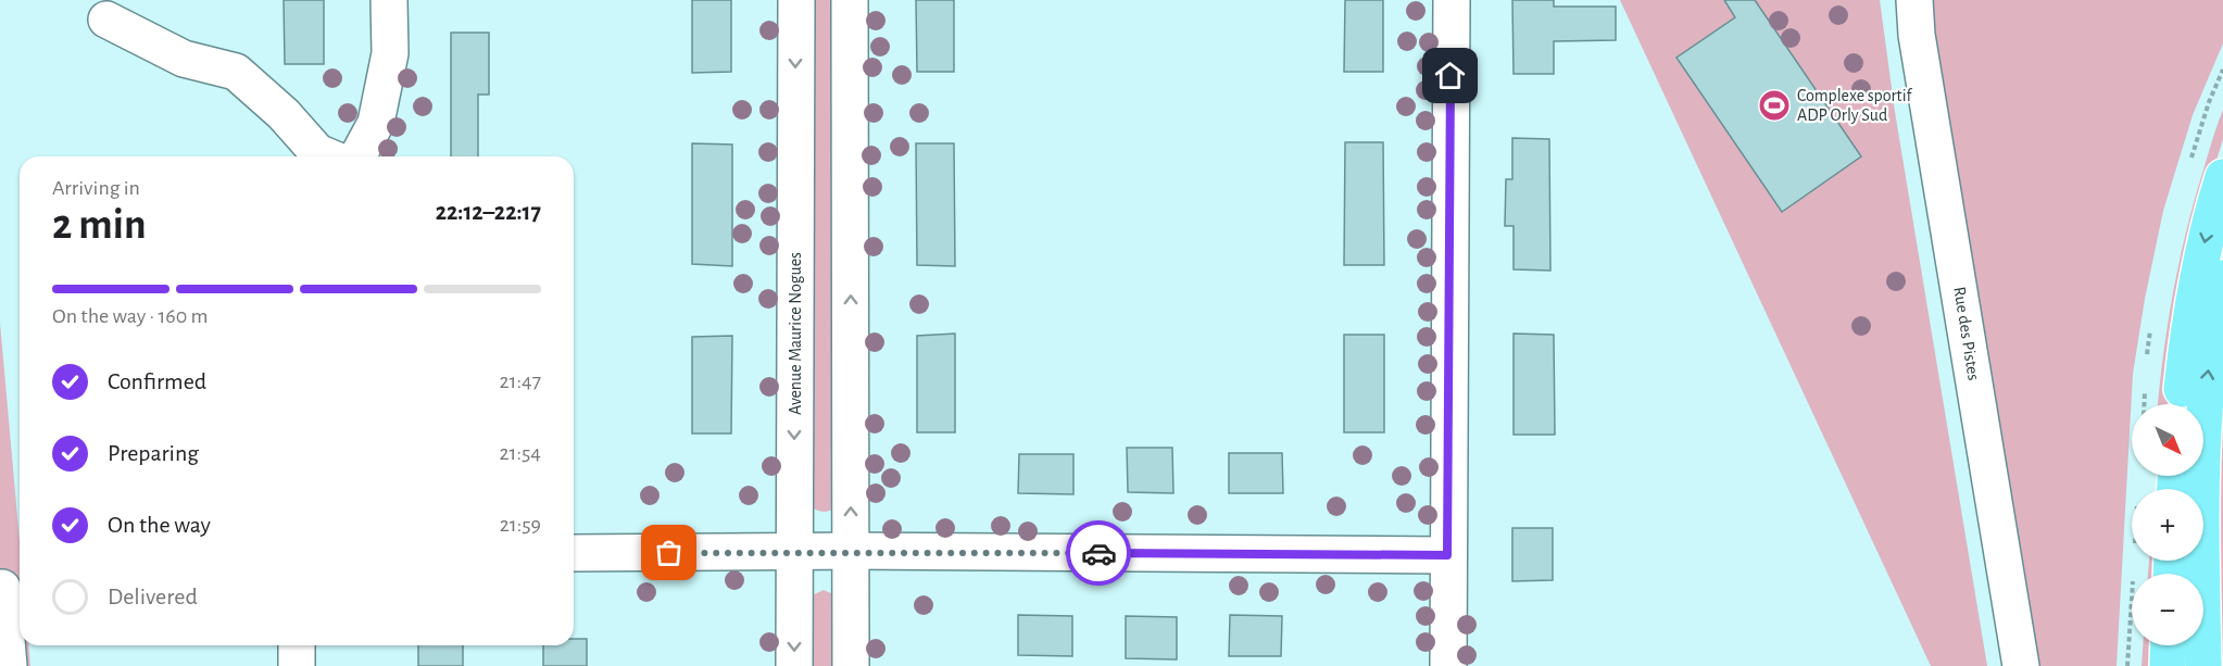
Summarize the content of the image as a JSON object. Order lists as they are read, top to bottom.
{
  "streets": {
    "street": ["Avenue Maurice Nogues", "Rue des Pistes"]
  },
  "places": {
    "sports": ["Complexe sportif ADP Orly Sud"]
  },
  "north": "bottom right",
  "page": {
    "heading": ["2 min", "Arriving in", "22:12–22:17"],
    "bar": "On the way · 160 m",
    "list": [
      ["Confirmed", "21:47"],
      ["Preparing", "21:54"],
      ["On the way", "21:59"],
      "Delivered"
    ],
    "map_buttons": ["+", "−"]
  }
}
